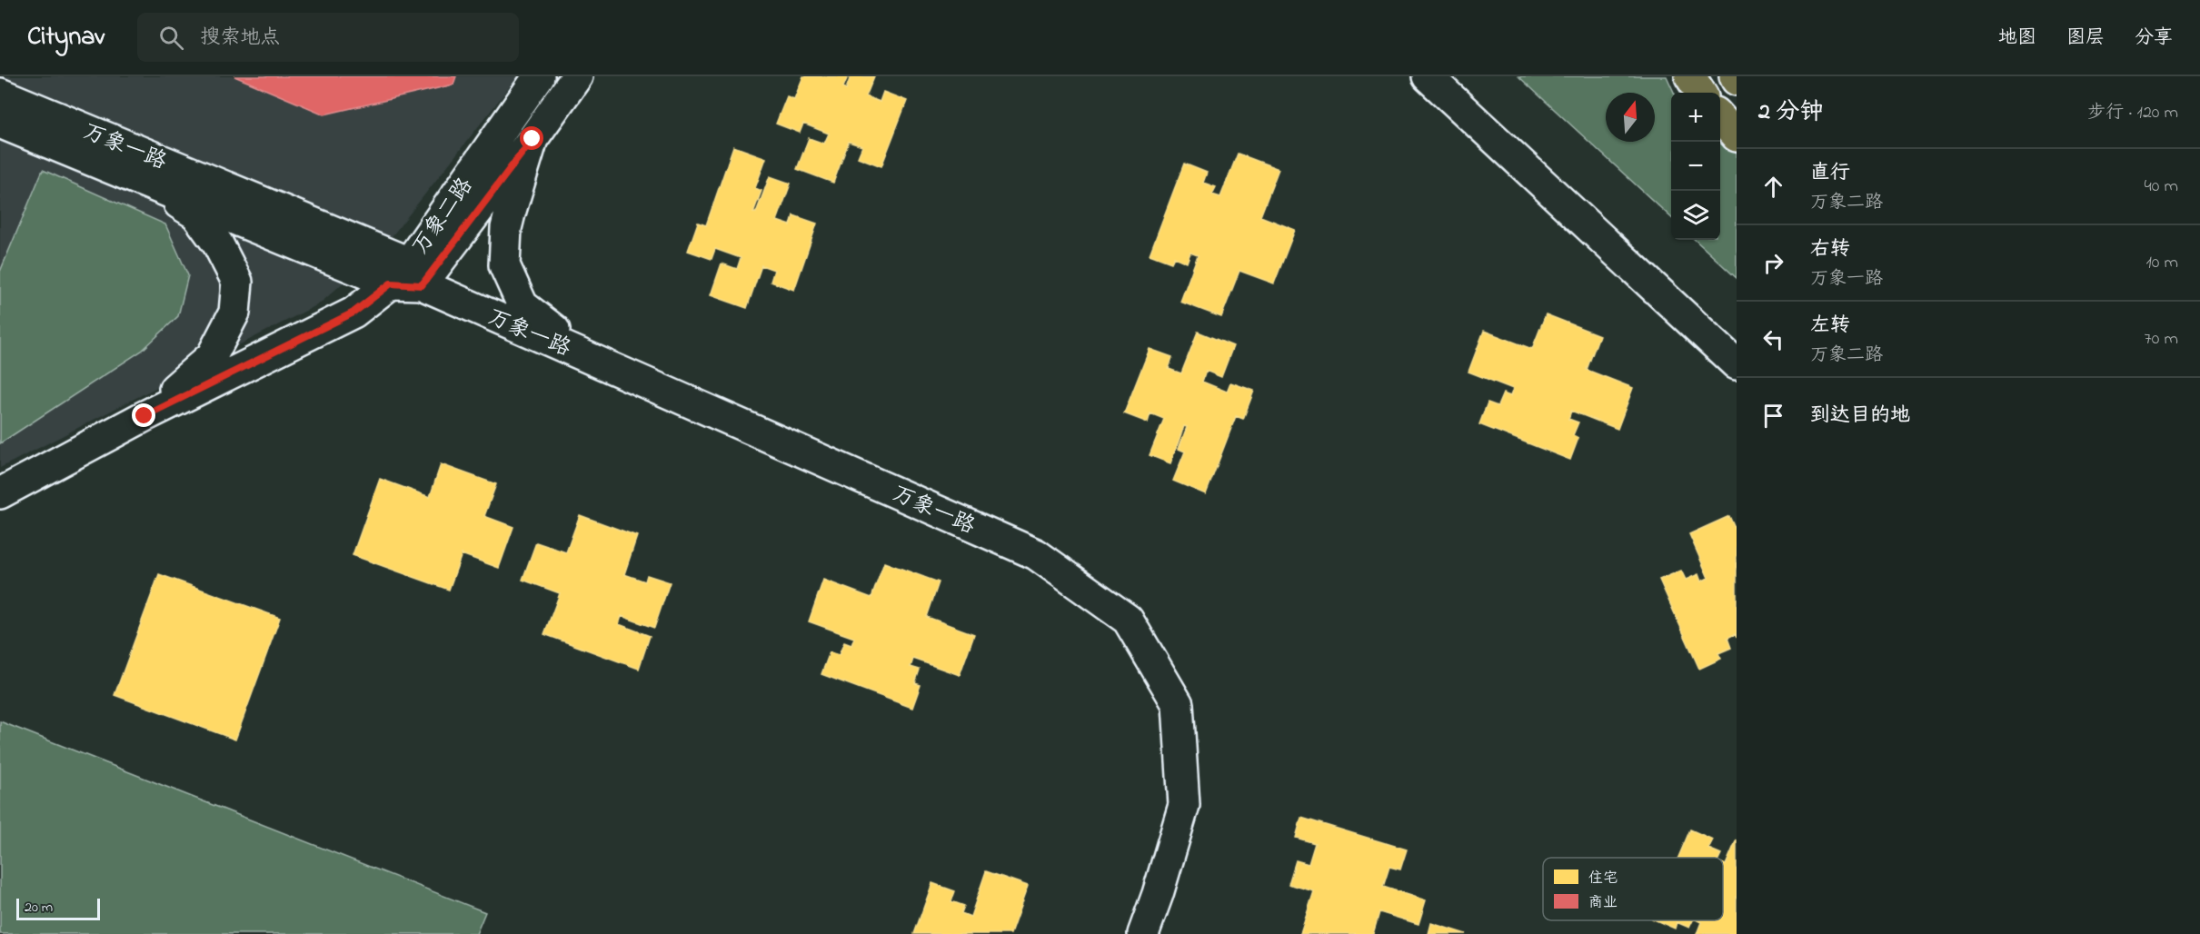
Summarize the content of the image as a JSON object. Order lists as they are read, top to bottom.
{
  "streets": {
    "street": ["万象一路", "万象二路"]
  },
  "crossings": [
    ["万象一路", "万象二路"]
  ],
  "legend": ["住宅", "商业"],
  "scale_bar": "20 m",
  "north": "top",
  "page": {
    "header": "Citynav",
    "search": "搜索地点",
    "nav": ["地图", "图层", "分享"],
    "heading": ["2 分钟", "步行 · 120 m"],
    "map_buttons": ["+", "−"],
    "list": [
      ["直行", "万象二路", "40 m"],
      ["右转", "万象一路", "10 m"],
      ["左转", "万象二路", "70 m"],
      "到达目的地"
    ],
    "scale": "20 m"
  }
}
